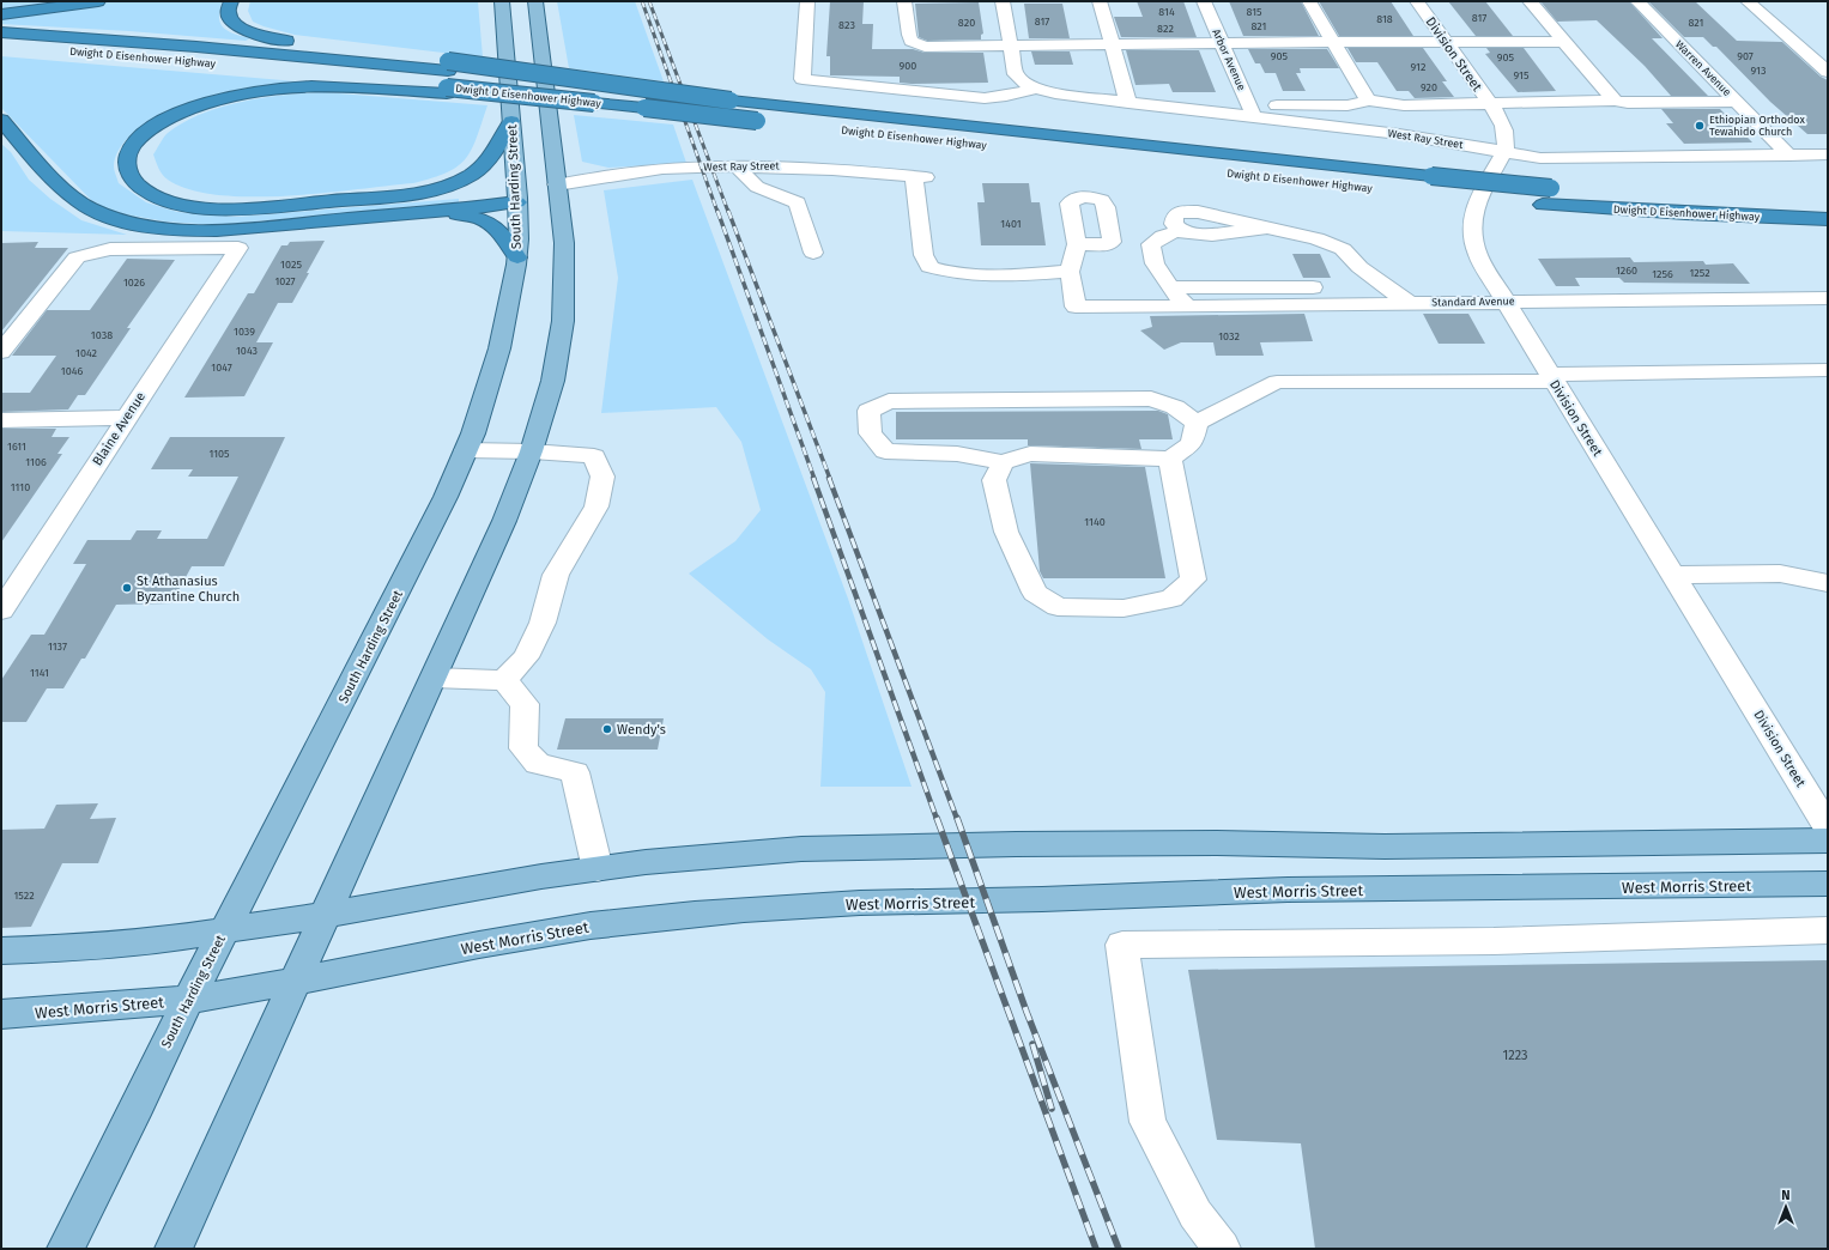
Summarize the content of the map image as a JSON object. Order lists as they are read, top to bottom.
{
  "streets": {
    "highway": ["Dwight D Eisenhower Highway"],
    "main road": ["South Harding Street", "West Morris Street"],
    "street": [
      "Division Street",
      "Arbor Avenue",
      "Warren Avenue",
      "West Ray Street",
      "Standard Avenue",
      "Blaine Avenue"
    ]
  },
  "crossings": [
    ["Division Street", "West Ray Street"],
    ["Division Street", "Standard Avenue"],
    ["Arbor Avenue", "West Ray Street"],
    ["Warren Avenue", "West Ray Street"],
    ["West Ray Street", "South Harding Street"],
    ["West Ray Street", "Standard Avenue"],
    ["South Harding Street", "West Morris Street"]
  ],
  "places": ["Ethiopian Orthodox Tewahido Church", "St Athanasius Byzantine Church", "Wendy's"],
  "house_numbers": [
    "814",
    "815",
    "817",
    "818",
    "817",
    "820",
    "821",
    "823",
    "821",
    "822",
    "905",
    "907",
    "905",
    "900",
    "912",
    "913",
    "915",
    "920",
    "1401",
    "1025",
    "1260",
    "1252",
    "1256",
    "1027",
    "1026",
    "1039",
    "1038",
    "1032",
    "1043",
    "1042",
    "1047",
    "1046",
    "1611",
    "1105",
    "1106",
    "1110",
    "1140",
    "1137",
    "1141",
    "1522",
    "1223"
  ],
  "north": "top"
}
